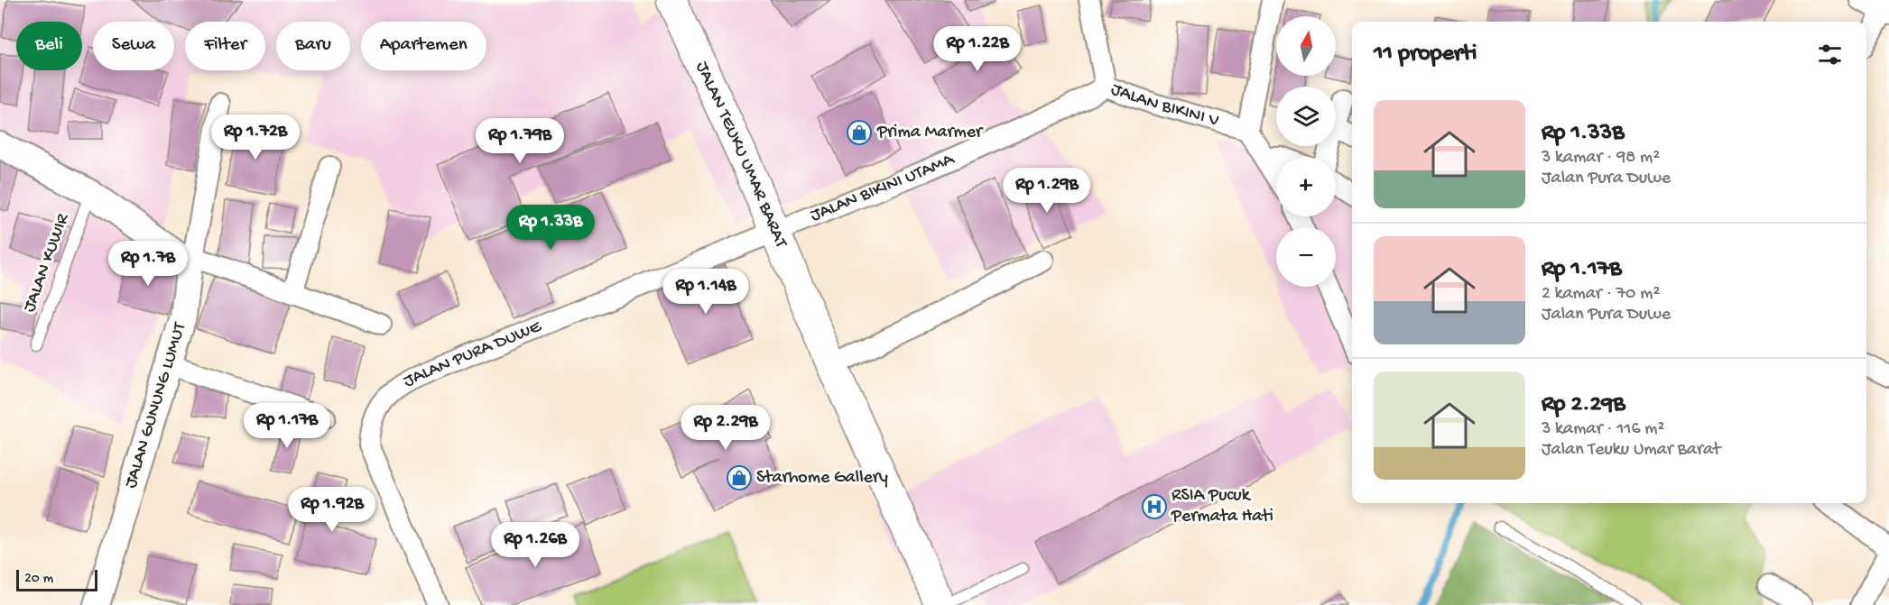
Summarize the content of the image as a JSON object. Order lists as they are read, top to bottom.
{
  "streets": {
    "main road": ["JALAN TEUKU UMAR BARAT"],
    "street": [
      "JALAN BIKINI V",
      "JALAN BIKINI UTAMA",
      "JALAN PURA DUWE",
      "JALAN GUNUNG LUMUT"
    ],
    "lane": ["JALAN KUWIR"]
  },
  "crossings": [
    ["JALAN BIKINI V", "JALAN BIKINI UTAMA"],
    ["JALAN TEUKU UMAR BARAT", "JALAN BIKINI UTAMA"],
    ["JALAN TEUKU UMAR BARAT", "JALAN PURA DUWE"],
    ["JALAN BIKINI UTAMA", "JALAN PURA DUWE"]
  ],
  "places": {
    "shop": ["Prima Marmer", "Starhome Gallery"],
    "hospital": ["RSIA Pucuk Permata Hati"]
  },
  "scale_bar": "20 m",
  "north": "top",
  "page": {
    "map_buttons": ["+", "−"],
    "chip": [
      "Beli",
      "Sewa",
      "Filter",
      "Baru",
      "Apartemen"
    ],
    "heading": "11 properti",
    "price": [
      "Rp 1.22B",
      "Rp 1.72B",
      "Rp 1.79B",
      "Rp 1.29B",
      "Rp 1.33B",
      "Rp 1.7B",
      "Rp 1.14B",
      "Rp 1.17B",
      "Rp 2.29B",
      "Rp 1.92B",
      "Rp 1.26B"
    ],
    "list": [
      {
        "name": "Rp 1.33B",
        "note": "3 kamar · 98 m² · Jalan Pura Duwe"
      },
      {
        "name": "Rp 1.17B",
        "note": "2 kamar · 70 m² · Jalan Pura Duwe"
      },
      {
        "name": "Rp 2.29B",
        "note": "3 kamar · 116 m² · Jalan Teuku Umar Barat"
      }
    ],
    "scale": "20 m"
  }
}
